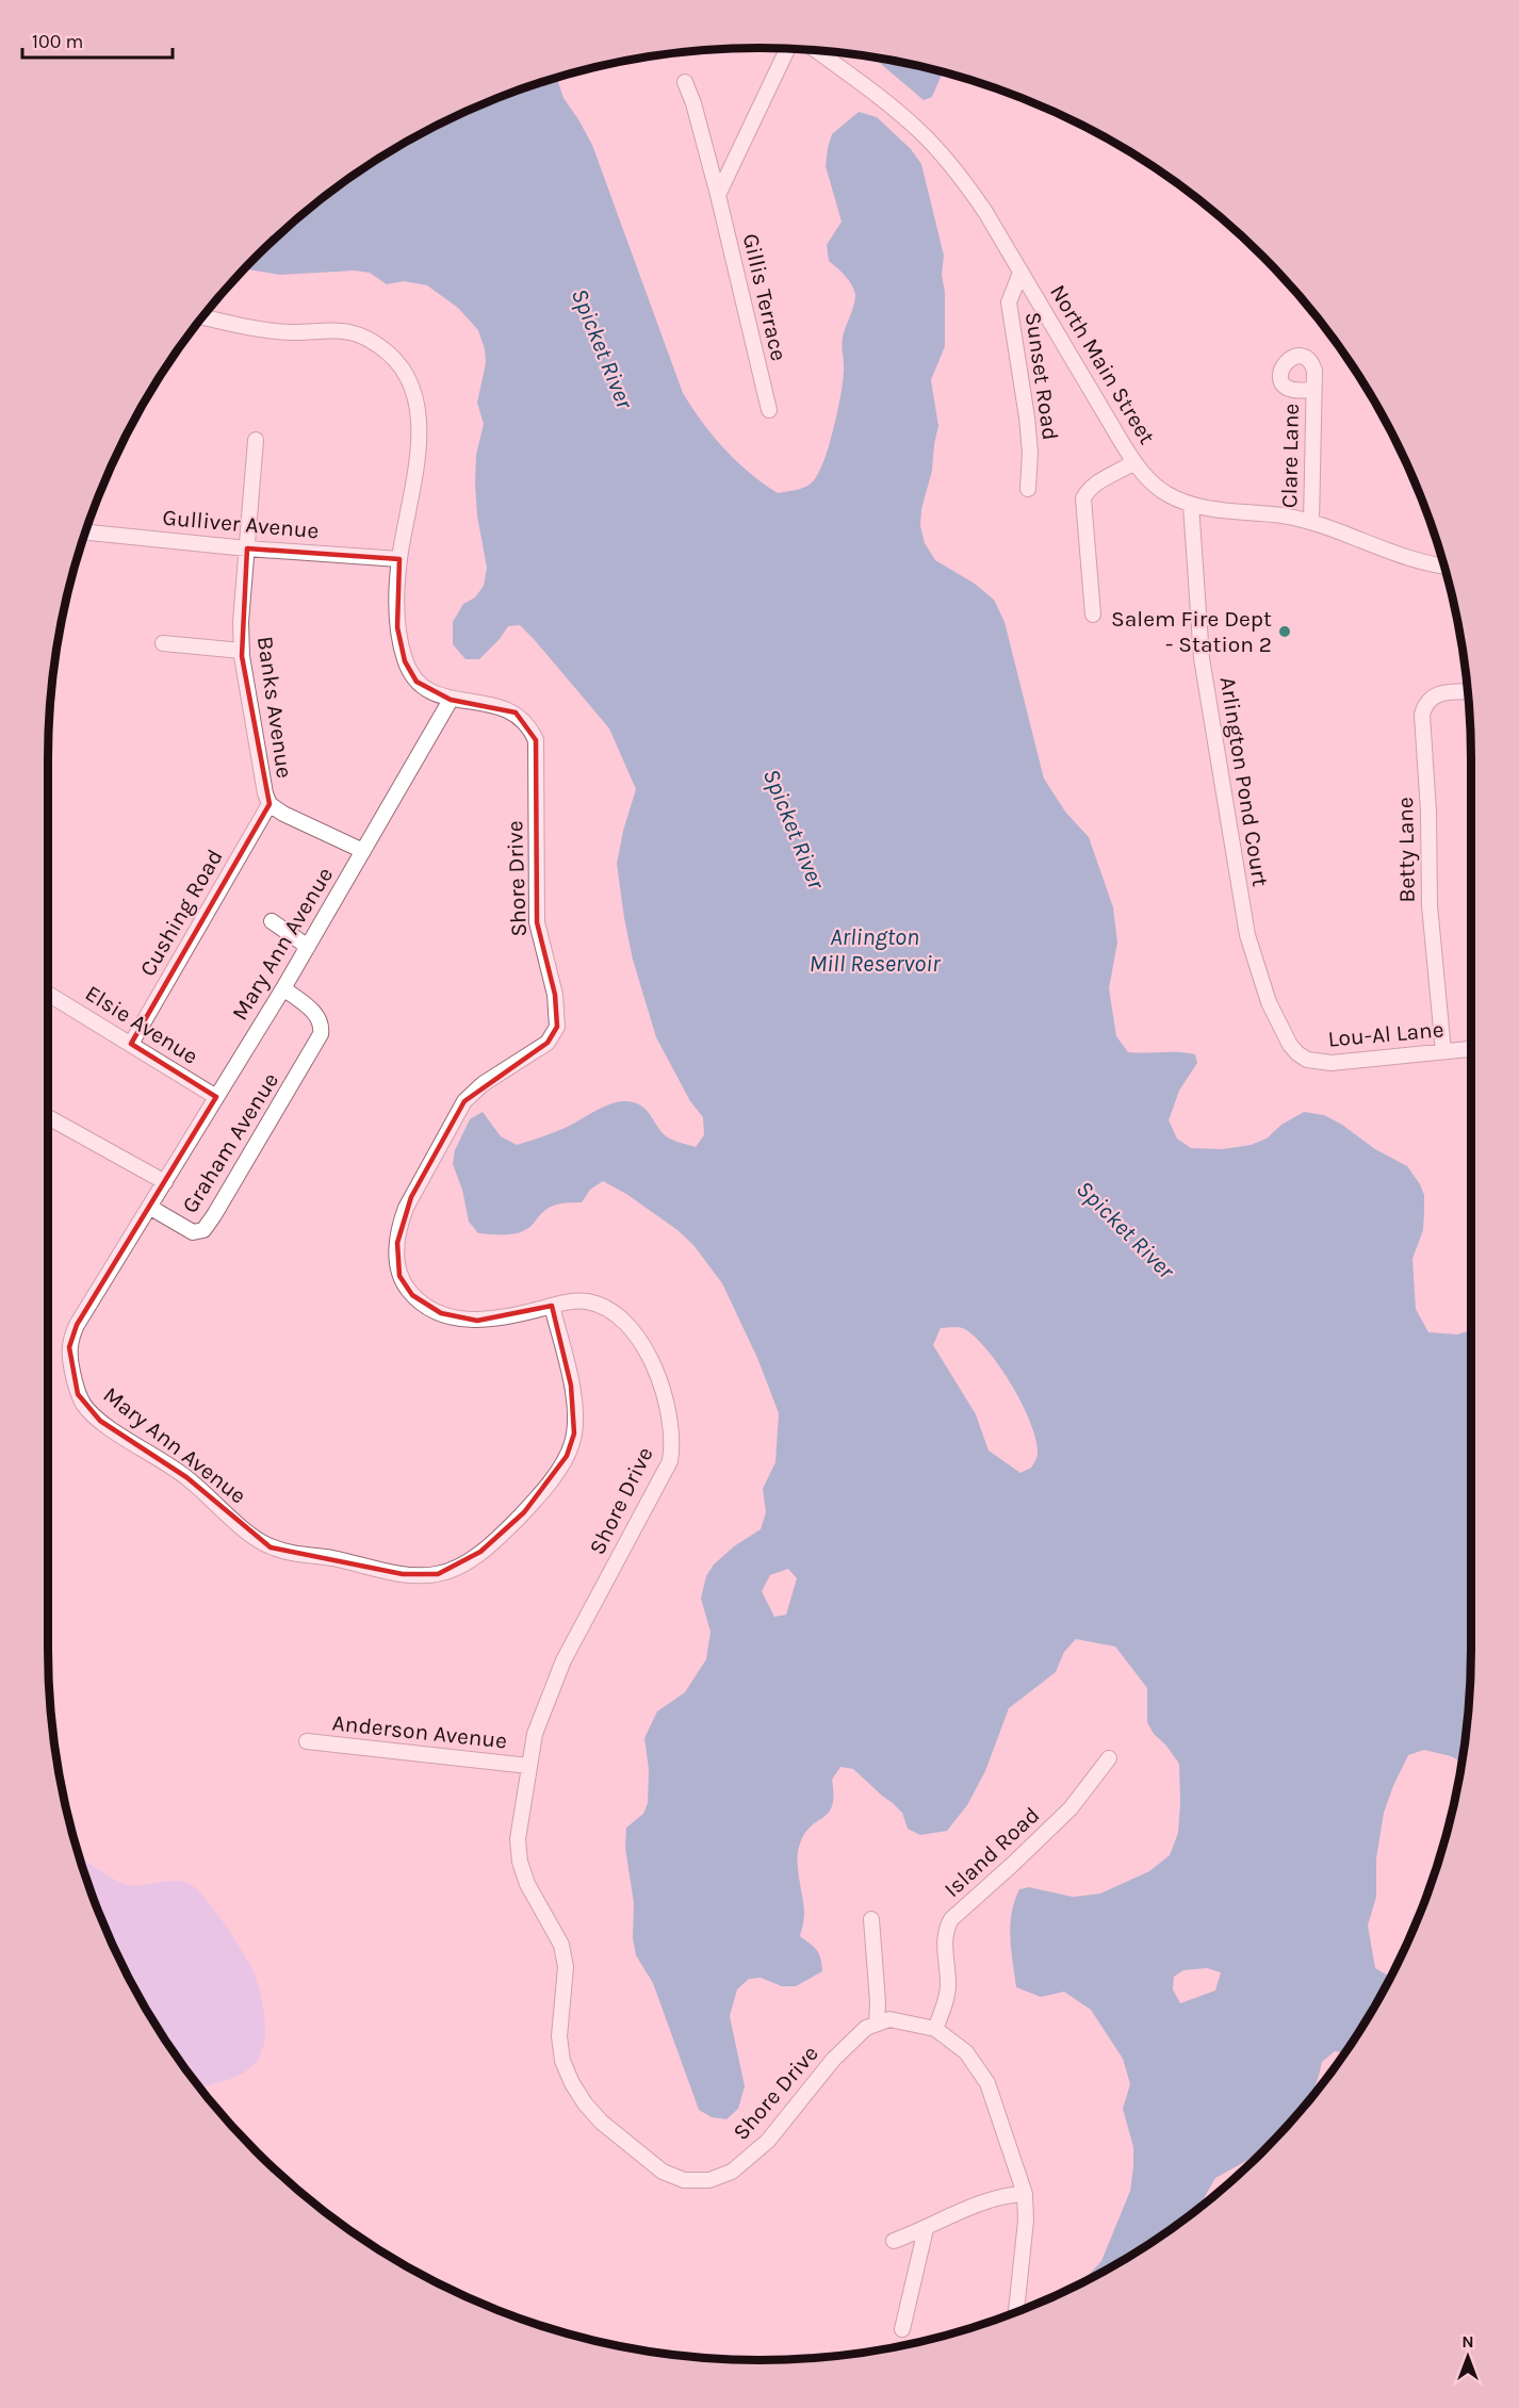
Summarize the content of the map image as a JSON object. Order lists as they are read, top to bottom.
{
  "streets": {
    "street": [
      "Gillis Terrace",
      "North Main Street",
      "Sunset Road",
      "Clare Lane",
      "Gulliver Avenue",
      "Banks Avenue",
      "Arlington Pond Court",
      "Betty Lane",
      "Shore Drive",
      "Cushing Road",
      "Mary Ann Avenue",
      "Elsie Avenue",
      "Lou-Al Lane",
      "Graham Avenue",
      "Anderson Avenue",
      "Island Road"
    ]
  },
  "crossings": [
    ["North Main Street", "Sunset Road"],
    ["North Main Street", "Clare Lane"],
    ["North Main Street", "Arlington Pond Court"],
    ["Gulliver Avenue", "Banks Avenue"],
    ["Gulliver Avenue", "Shore Drive"],
    ["Banks Avenue", "Cushing Road"],
    ["Banks Avenue", "Mary Ann Avenue"],
    ["Arlington Pond Court", "Lou-Al Lane"],
    ["Betty Lane", "Lou-Al Lane"],
    ["Shore Drive", "Mary Ann Avenue"],
    ["Shore Drive", "Anderson Avenue"],
    ["Cushing Road", "Elsie Avenue"],
    ["Mary Ann Avenue", "Elsie Avenue"],
    ["Mary Ann Avenue", "Graham Avenue"]
  ],
  "water": ["Spicket River", "Arlington Mill Reservoir"],
  "places": ["Salem Fire Dept - Station 2"],
  "scale_bar": "100 m",
  "north": "top"
}
